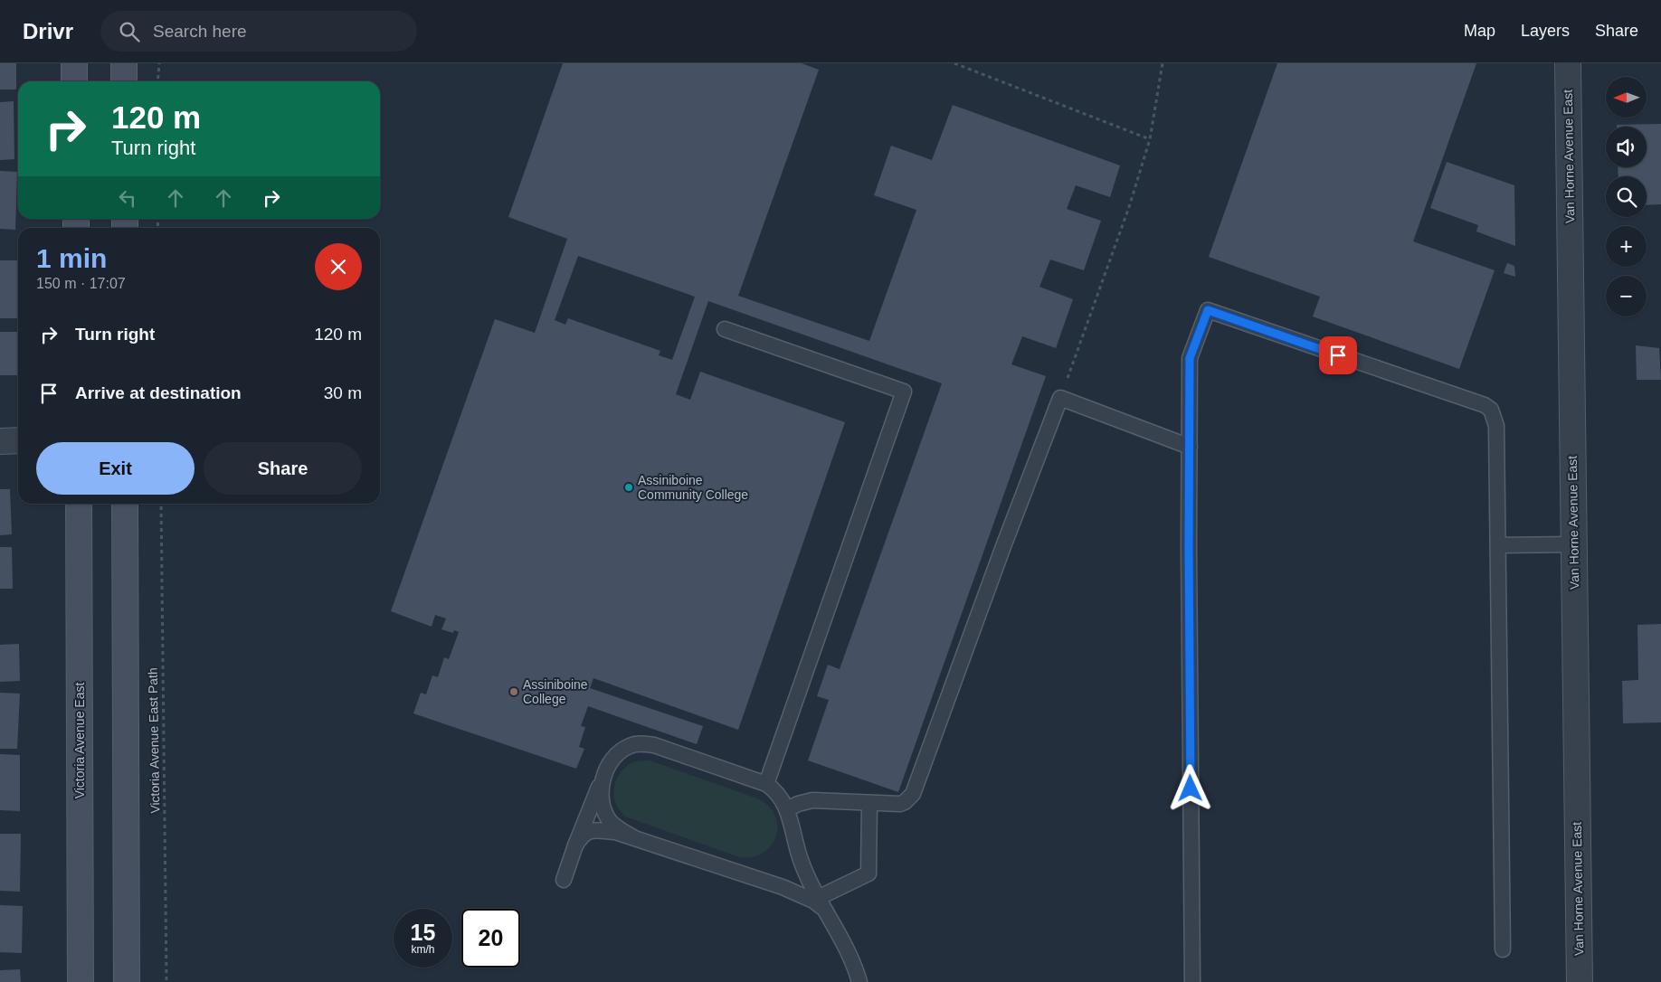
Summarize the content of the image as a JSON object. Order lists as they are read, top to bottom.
{
  "streets": {
    "main road": ["Victoria Avenue East"],
    "street": ["Van Horne Avenue East"],
    "path": ["Victoria Avenue East Path"]
  },
  "places": ["Assiniboine Community College", "Assiniboine College"],
  "north": "left",
  "page": {
    "header": "Drivr",
    "search": "Search here",
    "nav": ["Map", "Layers", "Share"],
    "map_buttons": ["+", "−"],
    "turn": ["120 m", "Turn right"],
    "heading": ["1 min", "150 m · 17:07"],
    "list": [
      {
        "name": "Turn right",
        "value": "120 m"
      },
      {
        "name": "Arrive at destination",
        "value": "30 m"
      }
    ],
    "buttons": ["Exit", "Share"],
    "speed": "15 km/h",
    "limit": "20"
  }
}
